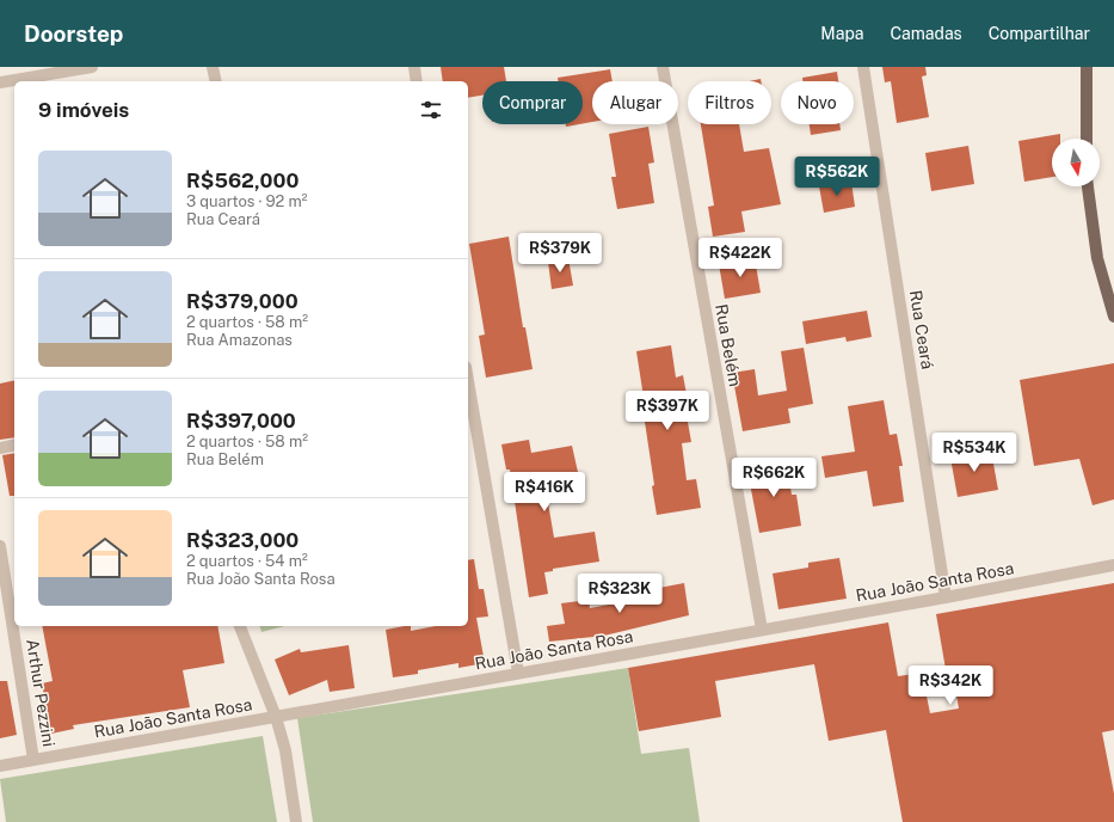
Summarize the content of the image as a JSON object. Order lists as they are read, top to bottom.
{
  "streets": {
    "street": [
      "Rua Ceará",
      "Rua Belém",
      "Rua João Santa Rosa",
      "Arthur Pezzini"
    ]
  },
  "crossings": [
    ["Rua Ceará", "Rua João Santa Rosa"],
    ["Rua Belém", "Rua João Santa Rosa"],
    ["Rua João Santa Rosa", "Arthur Pezzini"]
  ],
  "north": "bottom",
  "page": {
    "header": "Doorstep",
    "nav": ["Mapa", "Camadas", "Compartilhar"],
    "chip": [
      "Comprar",
      "Alugar",
      "Filtros",
      "Novo"
    ],
    "heading": "9 imóveis",
    "list": [
      {
        "name": "R$562,000",
        "note": "3 quartos · 92 m² · Rua Ceará"
      },
      {
        "name": "R$379,000",
        "note": "2 quartos · 58 m² · Rua Amazonas"
      },
      {
        "name": "R$397,000",
        "note": "2 quartos · 58 m² · Rua Belém"
      },
      {
        "name": "R$323,000",
        "note": "2 quartos · 54 m² · Rua João Santa Rosa"
      }
    ],
    "price": [
      "R$562K",
      "R$379K",
      "R$422K",
      "R$397K",
      "R$534K",
      "R$662K",
      "R$416K",
      "R$323K",
      "R$342K"
    ]
  }
}
